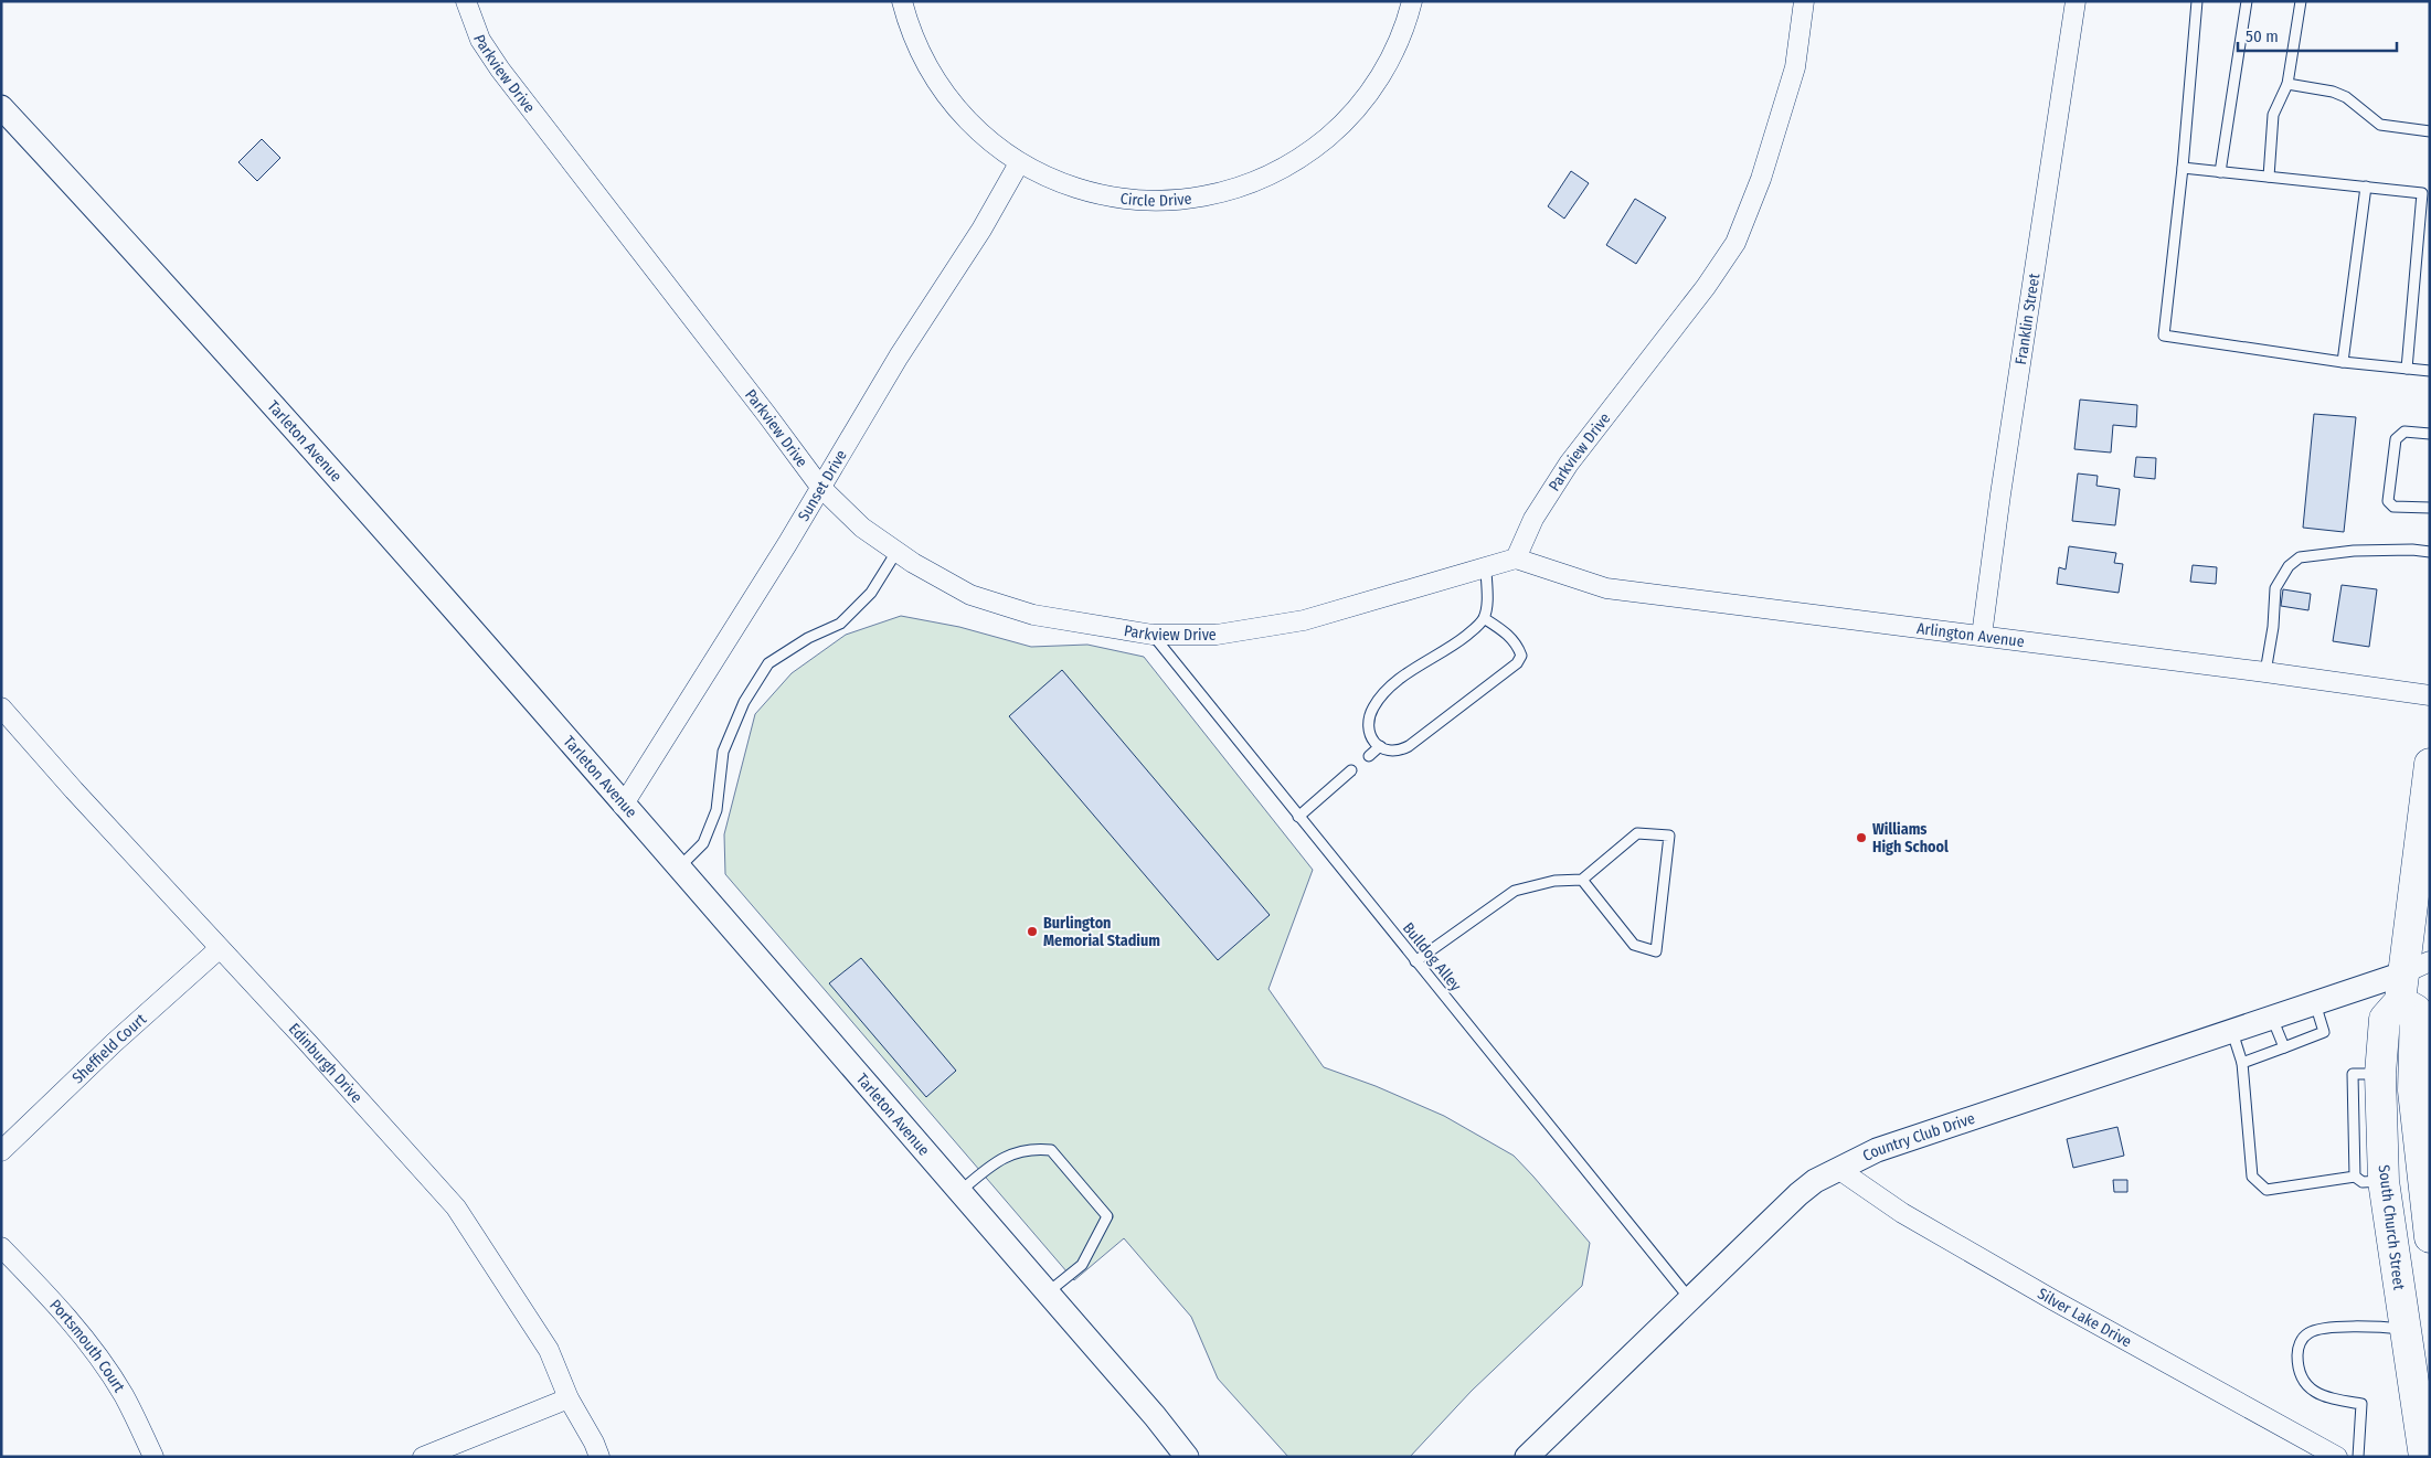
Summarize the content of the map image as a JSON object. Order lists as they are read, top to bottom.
{
  "streets": {
    "main road": ["South Church Street"],
    "street": [
      "Parkview Drive",
      "Circle Drive",
      "Franklin Street",
      "Tarleton Avenue",
      "Sunset Drive",
      "Arlington Avenue",
      "Sheffield Court",
      "Edinburgh Drive",
      "Country Club Drive",
      "Silver Lake Drive",
      "Portsmouth Court"
    ],
    "lane": ["Bulldog Alley"]
  },
  "crossings": [
    ["Parkview Drive", "Sunset Drive"],
    ["Parkview Drive", "Arlington Avenue"],
    ["Parkview Drive", "Bulldog Alley"],
    ["Circle Drive", "Sunset Drive"],
    ["Franklin Street", "Arlington Avenue"],
    ["Tarleton Avenue", "Sunset Drive"],
    ["Bulldog Alley", "Country Club Drive"],
    ["Sheffield Court", "Edinburgh Drive"],
    ["Country Club Drive", "South Church Street"],
    ["Country Club Drive", "Silver Lake Drive"]
  ],
  "places": ["Williams High School", "Burlington Memorial Stadium"],
  "scale_bar": "50 m"
}
